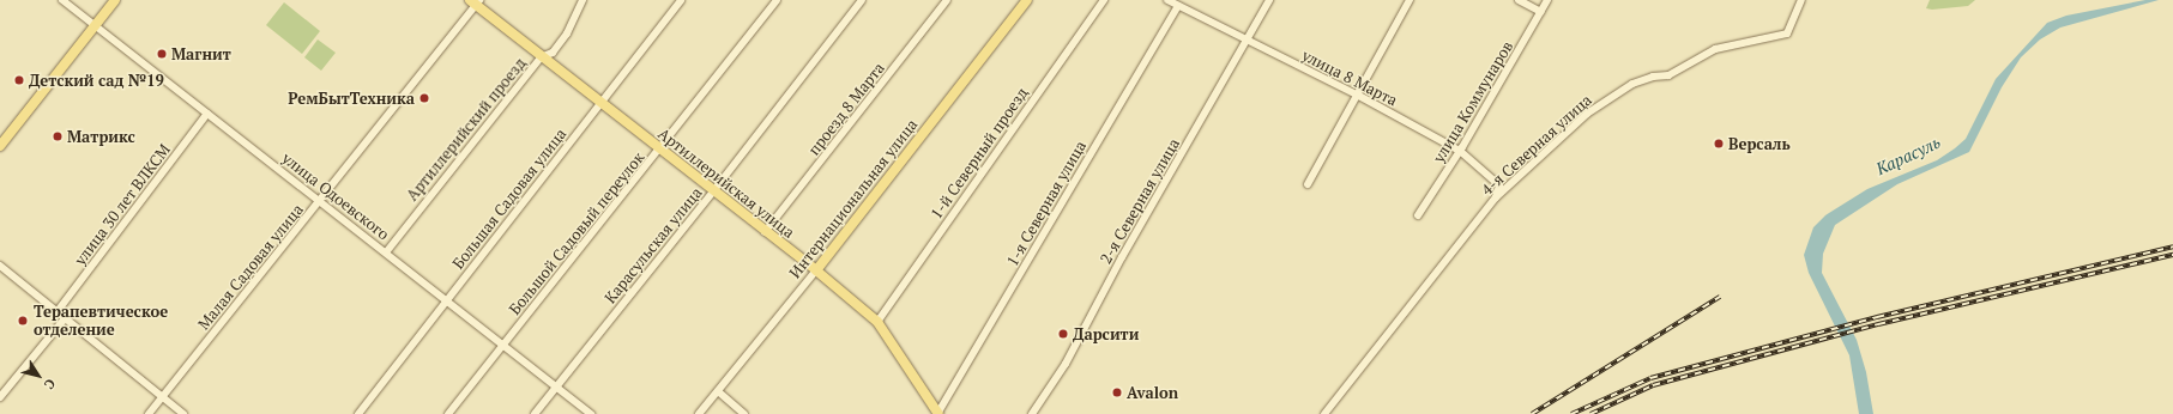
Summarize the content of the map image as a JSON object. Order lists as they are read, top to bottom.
{
  "streets": {
    "main road": ["Артиллерийская улица", "Интернациональная улица"],
    "street": [
      "улица 8 Марта",
      "улица Коммунаров",
      "проезд 8 Марта",
      "Артиллерийский проезд",
      "4-я Северная улица",
      "1-й Северный проезд",
      "улица Одоевского",
      "Большая Садовая улица",
      "2-я Северная улица",
      "1-я Северная улица",
      "улица 30 лет ВЛКСМ",
      "Большой Садовый переулок",
      "Карасульская улица",
      "Малая Садовая улица"
    ]
  },
  "crossings": [
    ["улица 8 Марта", "улица Коммунаров"],
    ["улица 8 Марта", "2-я Северная улица"],
    ["улица 8 Марта", "1-я Северная улица"],
    ["проезд 8 Марта", "Артиллерийская улица"],
    ["Артиллерийский проезд", "Артиллерийская улица"],
    ["Артиллерийский проезд", "улица Одоевского"],
    ["1-й Северный проезд", "Артиллерийская улица"],
    ["Артиллерийская улица", "Большая Садовая улица"],
    ["Артиллерийская улица", "Интернациональная улица"],
    ["Артиллерийская улица", "1-я Северная улица"],
    ["Артиллерийская улица", "Большой Садовый переулок"],
    ["Артиллерийская улица", "Карасульская улица"],
    ["Артиллерийская улица", "Малая Садовая улица"],
    ["улица Одоевского", "Большая Садовая улица"],
    ["улица Одоевского", "улица 30 лет ВЛКСМ"],
    ["улица Одоевского", "Большой Садовый переулок"],
    ["улица Одоевского", "Карасульская улица"],
    ["улица Одоевского", "Малая Садовая улица"]
  ],
  "water": ["Карасуль"],
  "places": [
    "Магнит",
    "Детский сад №19",
    "РемБытТехника",
    "Матрикс",
    "Версаль",
    "Терапевтическое отделение",
    "Дарсити",
    "Avalon"
  ],
  "north": "bottom right"
}
